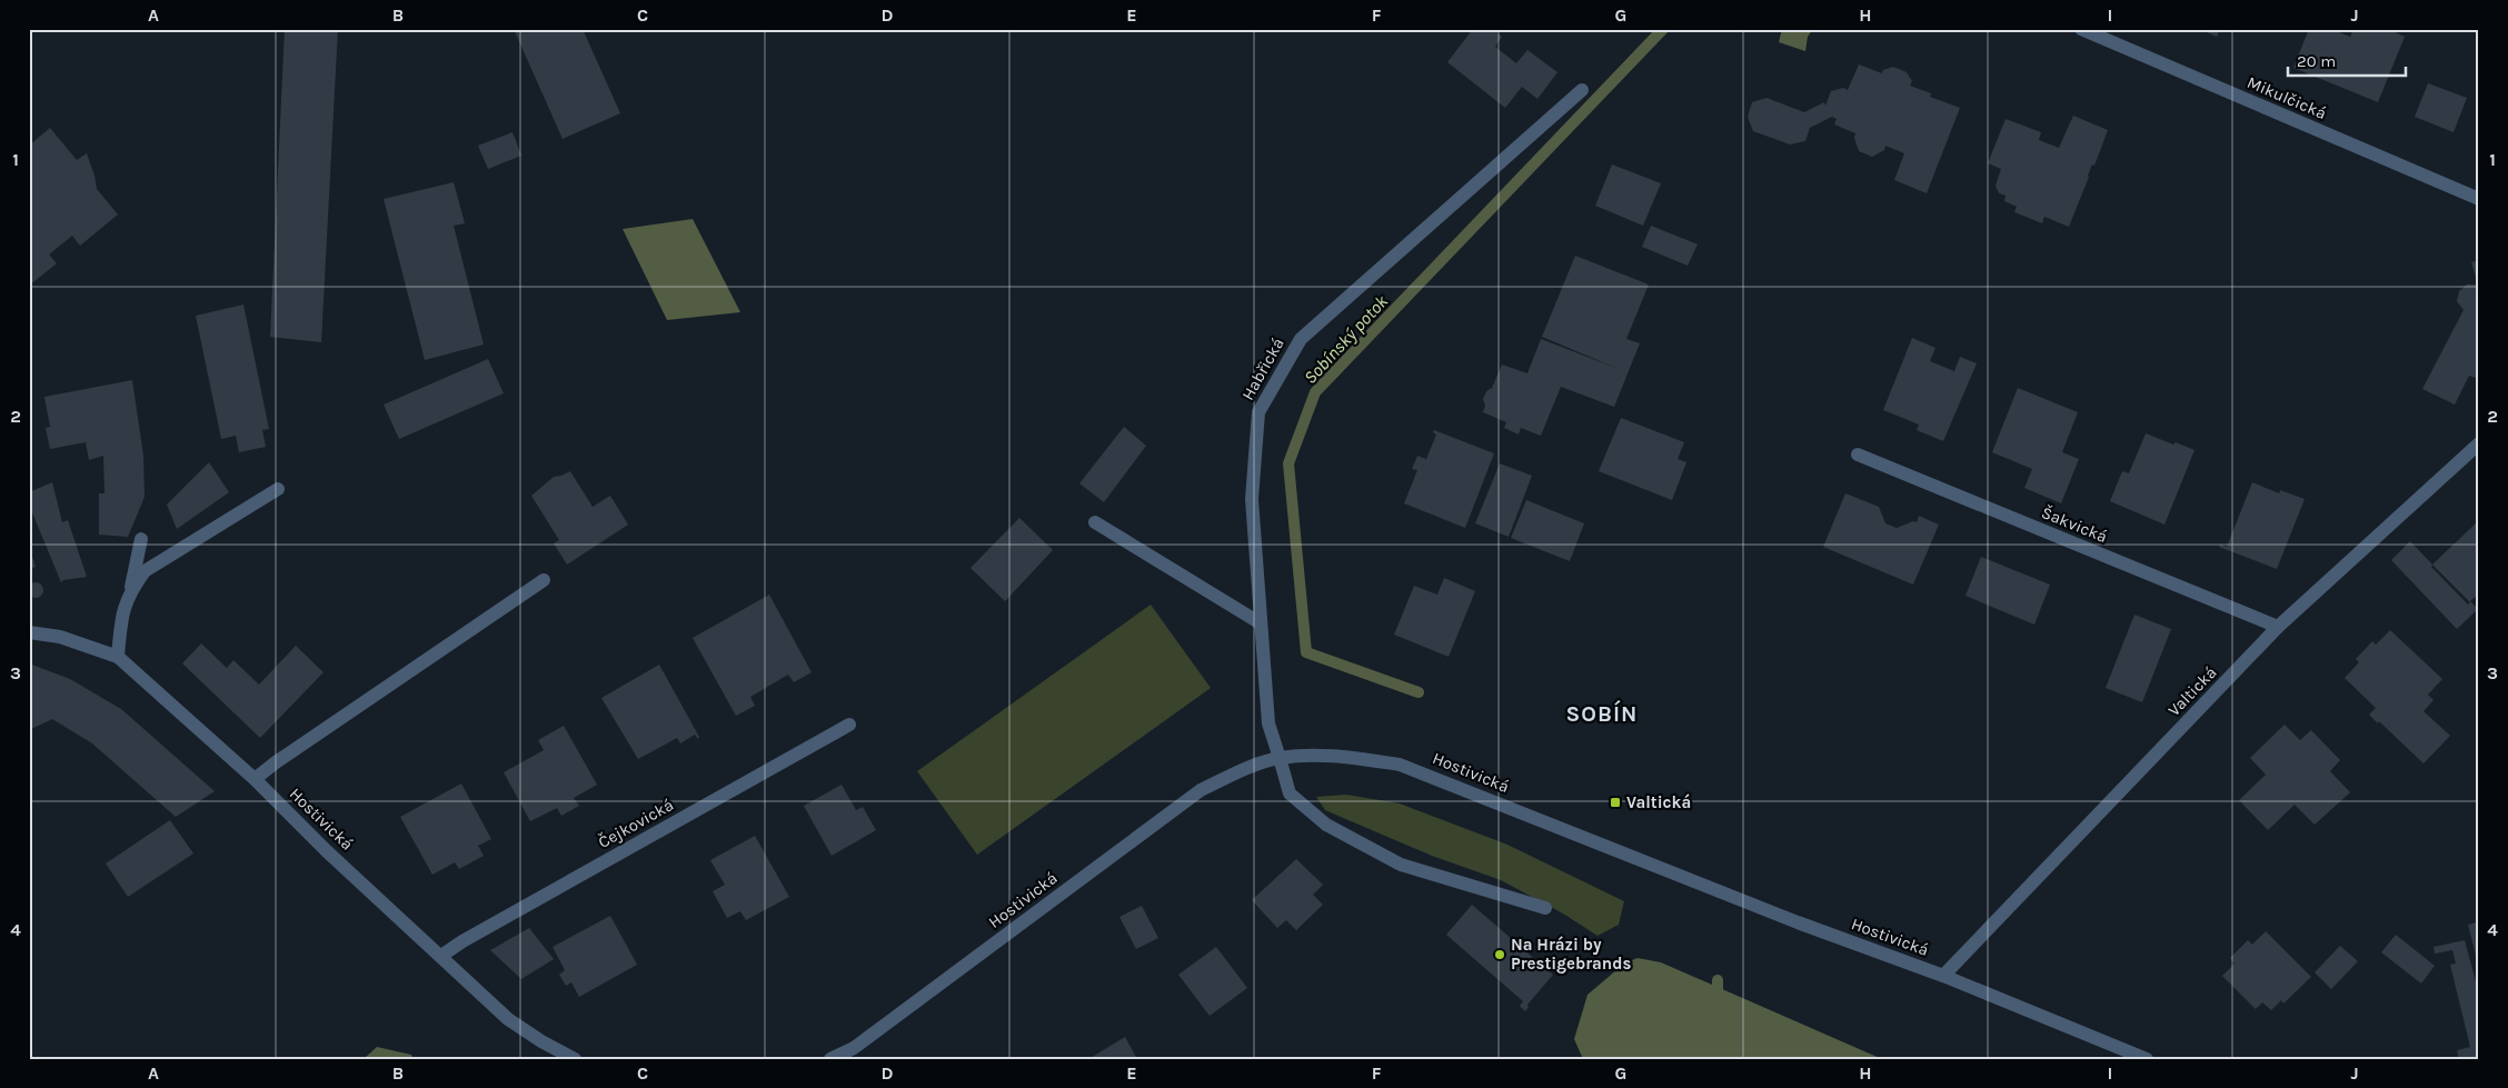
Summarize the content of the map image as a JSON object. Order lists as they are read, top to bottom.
{
  "streets": {
    "street": [
      "Mikulčická",
      "Habřická",
      "Šakvická",
      "Valtická",
      "Hostivická",
      "Čejkovická"
    ]
  },
  "crossings": [
    ["Habřická", "Hostivická"],
    ["Šakvická", "Valtická"],
    ["Valtická", "Hostivická"],
    ["Hostivická", "Čejkovická"]
  ],
  "districts": ["SOBÍN"],
  "water": ["Sobínský potok"],
  "places": {
    "transit": ["Valtická"],
    "other": ["Na Hrázi by Prestigebrands"]
  },
  "scale_bar": "20 m",
  "grid": {
    "columns": [
      "A",
      "B",
      "C",
      "D",
      "E",
      "F",
      "G",
      "H",
      "I",
      "J"
    ],
    "rows": [
      "1",
      "2",
      "3",
      "4"
    ]
  }
}
